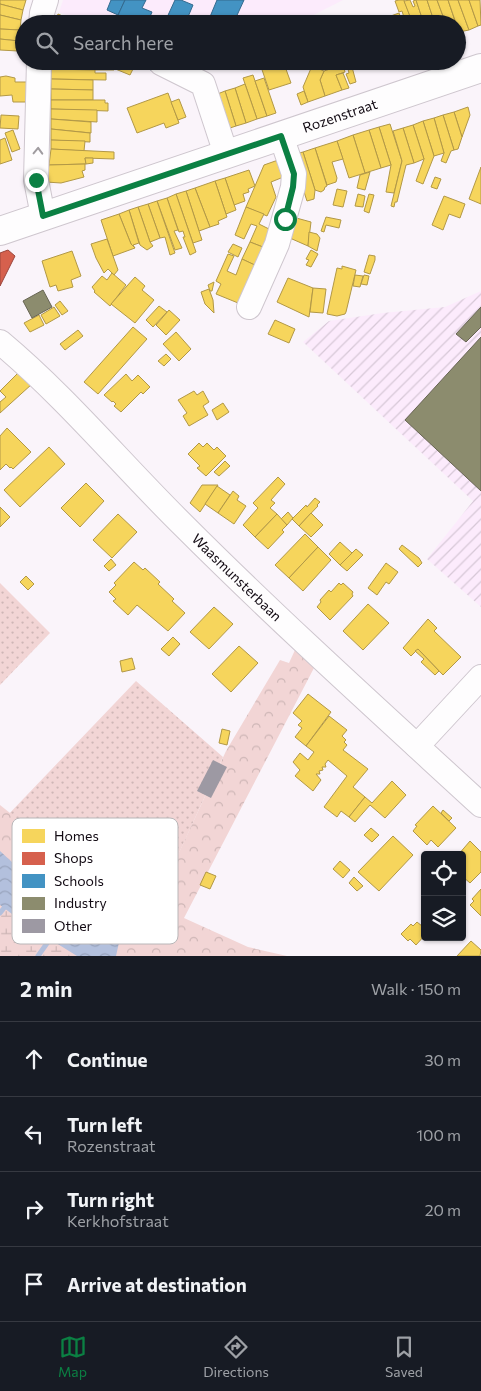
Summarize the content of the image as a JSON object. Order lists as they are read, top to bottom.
{
  "streets": {
    "main road": ["Rozenstraat"],
    "street": ["Waasmunsterbaan"]
  },
  "legend": [
    "Homes",
    "Shops",
    "Schools",
    "Industry",
    "Other"
  ],
  "page": {
    "search": "Search here",
    "heading": ["2 min", "Walk · 150 m"],
    "list": [
      ["Continue", "30 m"],
      ["Turn left", "Rozenstraat", "100 m"],
      ["Turn right", "Kerkhofstraat", "20 m"],
      "Arrive at destination"
    ],
    "nav": ["Map", "Directions", "Saved"]
  }
}
